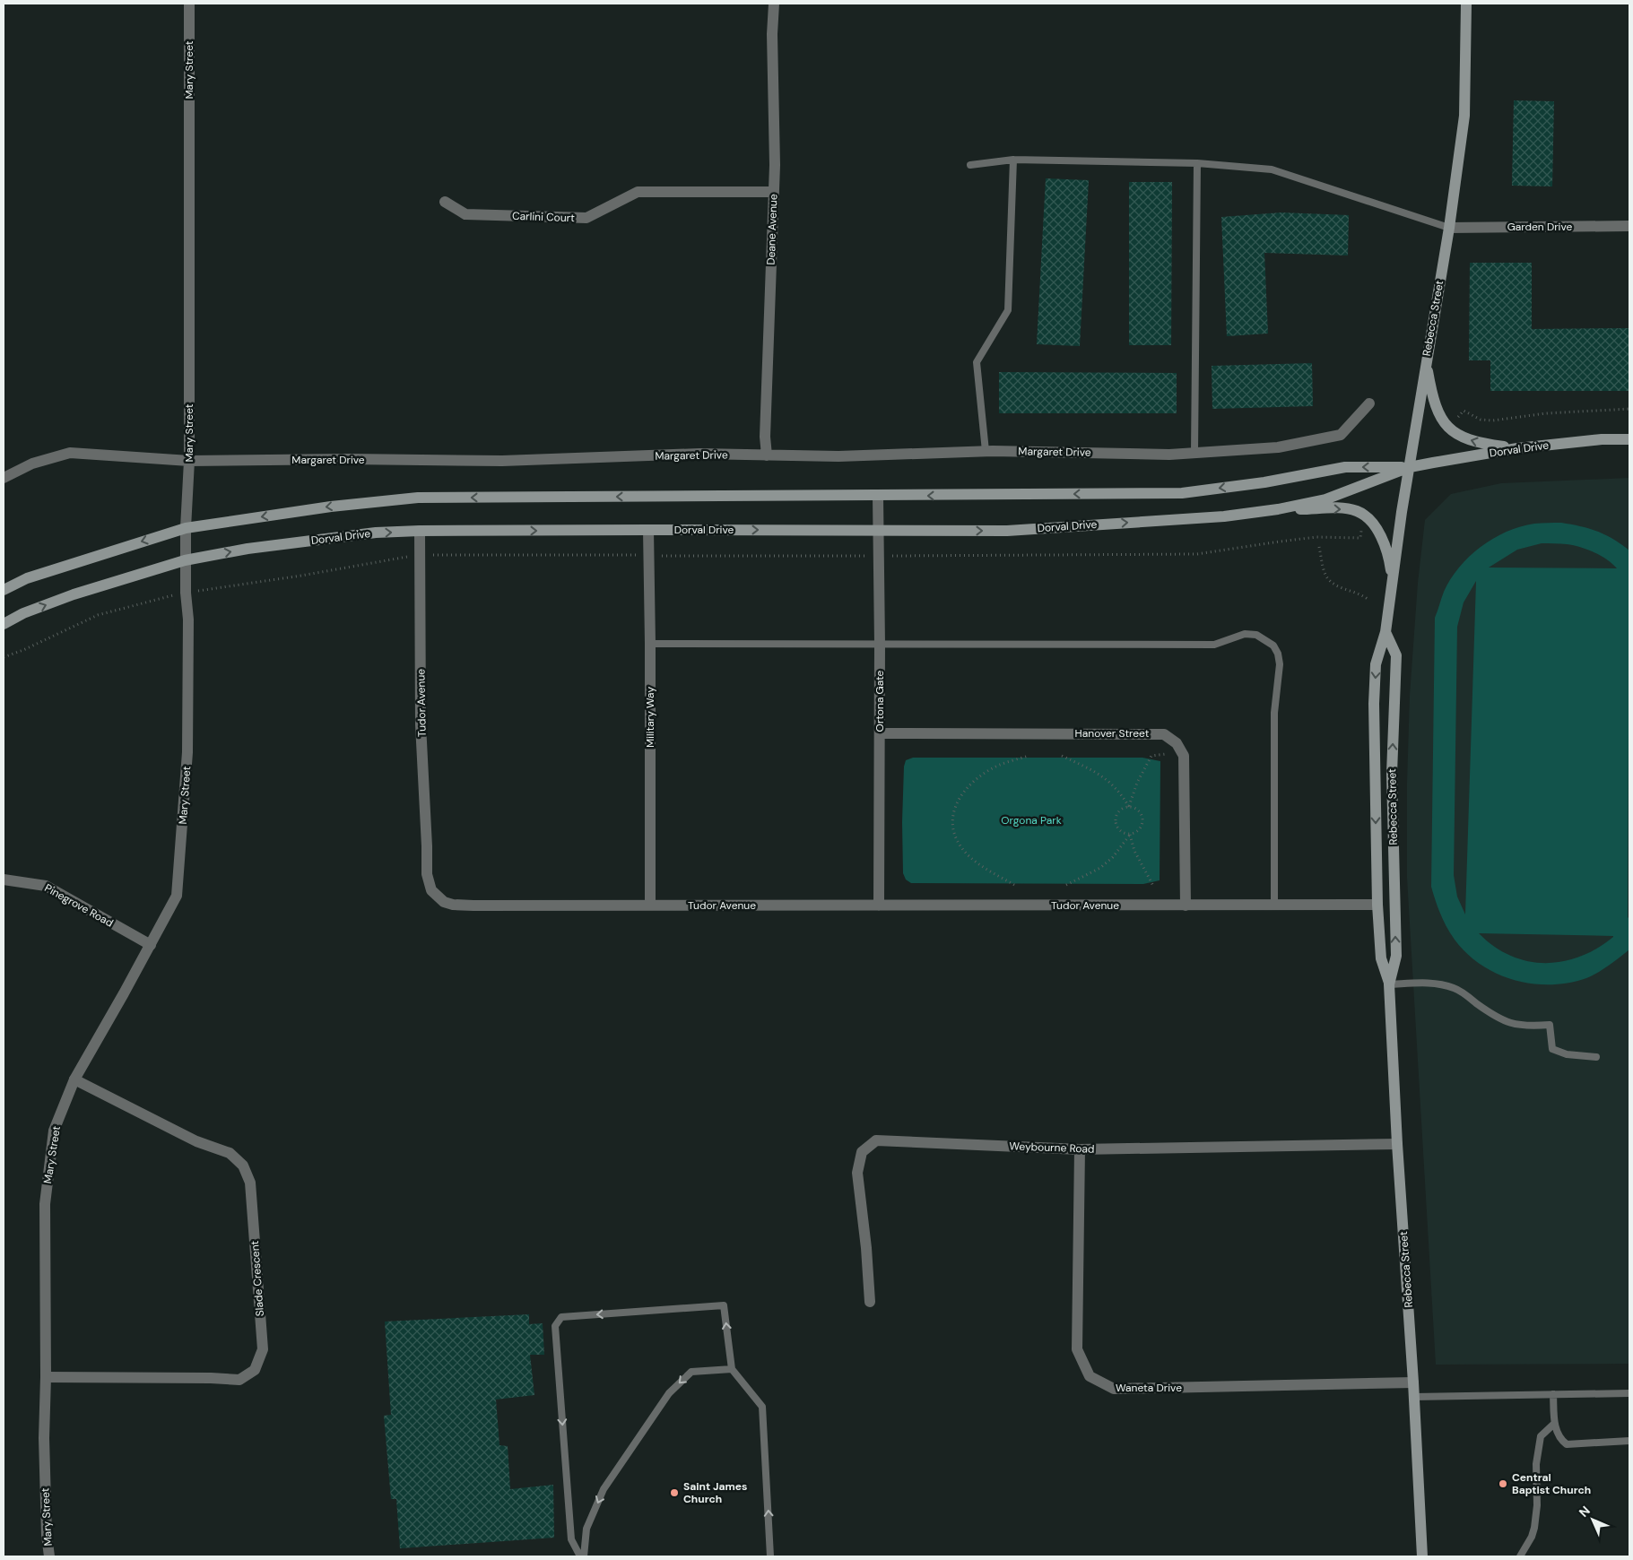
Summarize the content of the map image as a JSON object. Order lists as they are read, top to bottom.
{
  "streets": {
    "main road": ["Rebecca Street", "Dorval Drive"],
    "street": [
      "Mary Street",
      "Carlini Court",
      "Garden Drive",
      "Deane Avenue",
      "Margaret Drive",
      "Ortona Gate",
      "Tudor Avenue",
      "Military Way",
      "Hanover Street",
      "Pinegrove Road",
      "Weybourne Road",
      "Slade Crescent",
      "Waneta Drive"
    ]
  },
  "crossings": [
    ["Mary Street", "Dorval Drive"],
    ["Mary Street", "Margaret Drive"],
    ["Mary Street", "Pinegrove Road"],
    ["Mary Street", "Slade Crescent"],
    ["Carlini Court", "Deane Avenue"],
    ["Garden Drive", "Rebecca Street"],
    ["Deane Avenue", "Margaret Drive"],
    ["Rebecca Street", "Dorval Drive"],
    ["Rebecca Street", "Tudor Avenue"],
    ["Rebecca Street", "Weybourne Road"],
    ["Rebecca Street", "Waneta Drive"],
    ["Dorval Drive", "Ortona Gate"],
    ["Dorval Drive", "Tudor Avenue"],
    ["Dorval Drive", "Military Way"],
    ["Ortona Gate", "Tudor Avenue"],
    ["Ortona Gate", "Hanover Street"],
    ["Tudor Avenue", "Military Way"],
    ["Tudor Avenue", "Hanover Street"],
    ["Weybourne Road", "Waneta Drive"]
  ],
  "parks": ["Orgona Park"],
  "places": ["Central Baptist Church", "Saint James Church"],
  "north": "top left"
}
